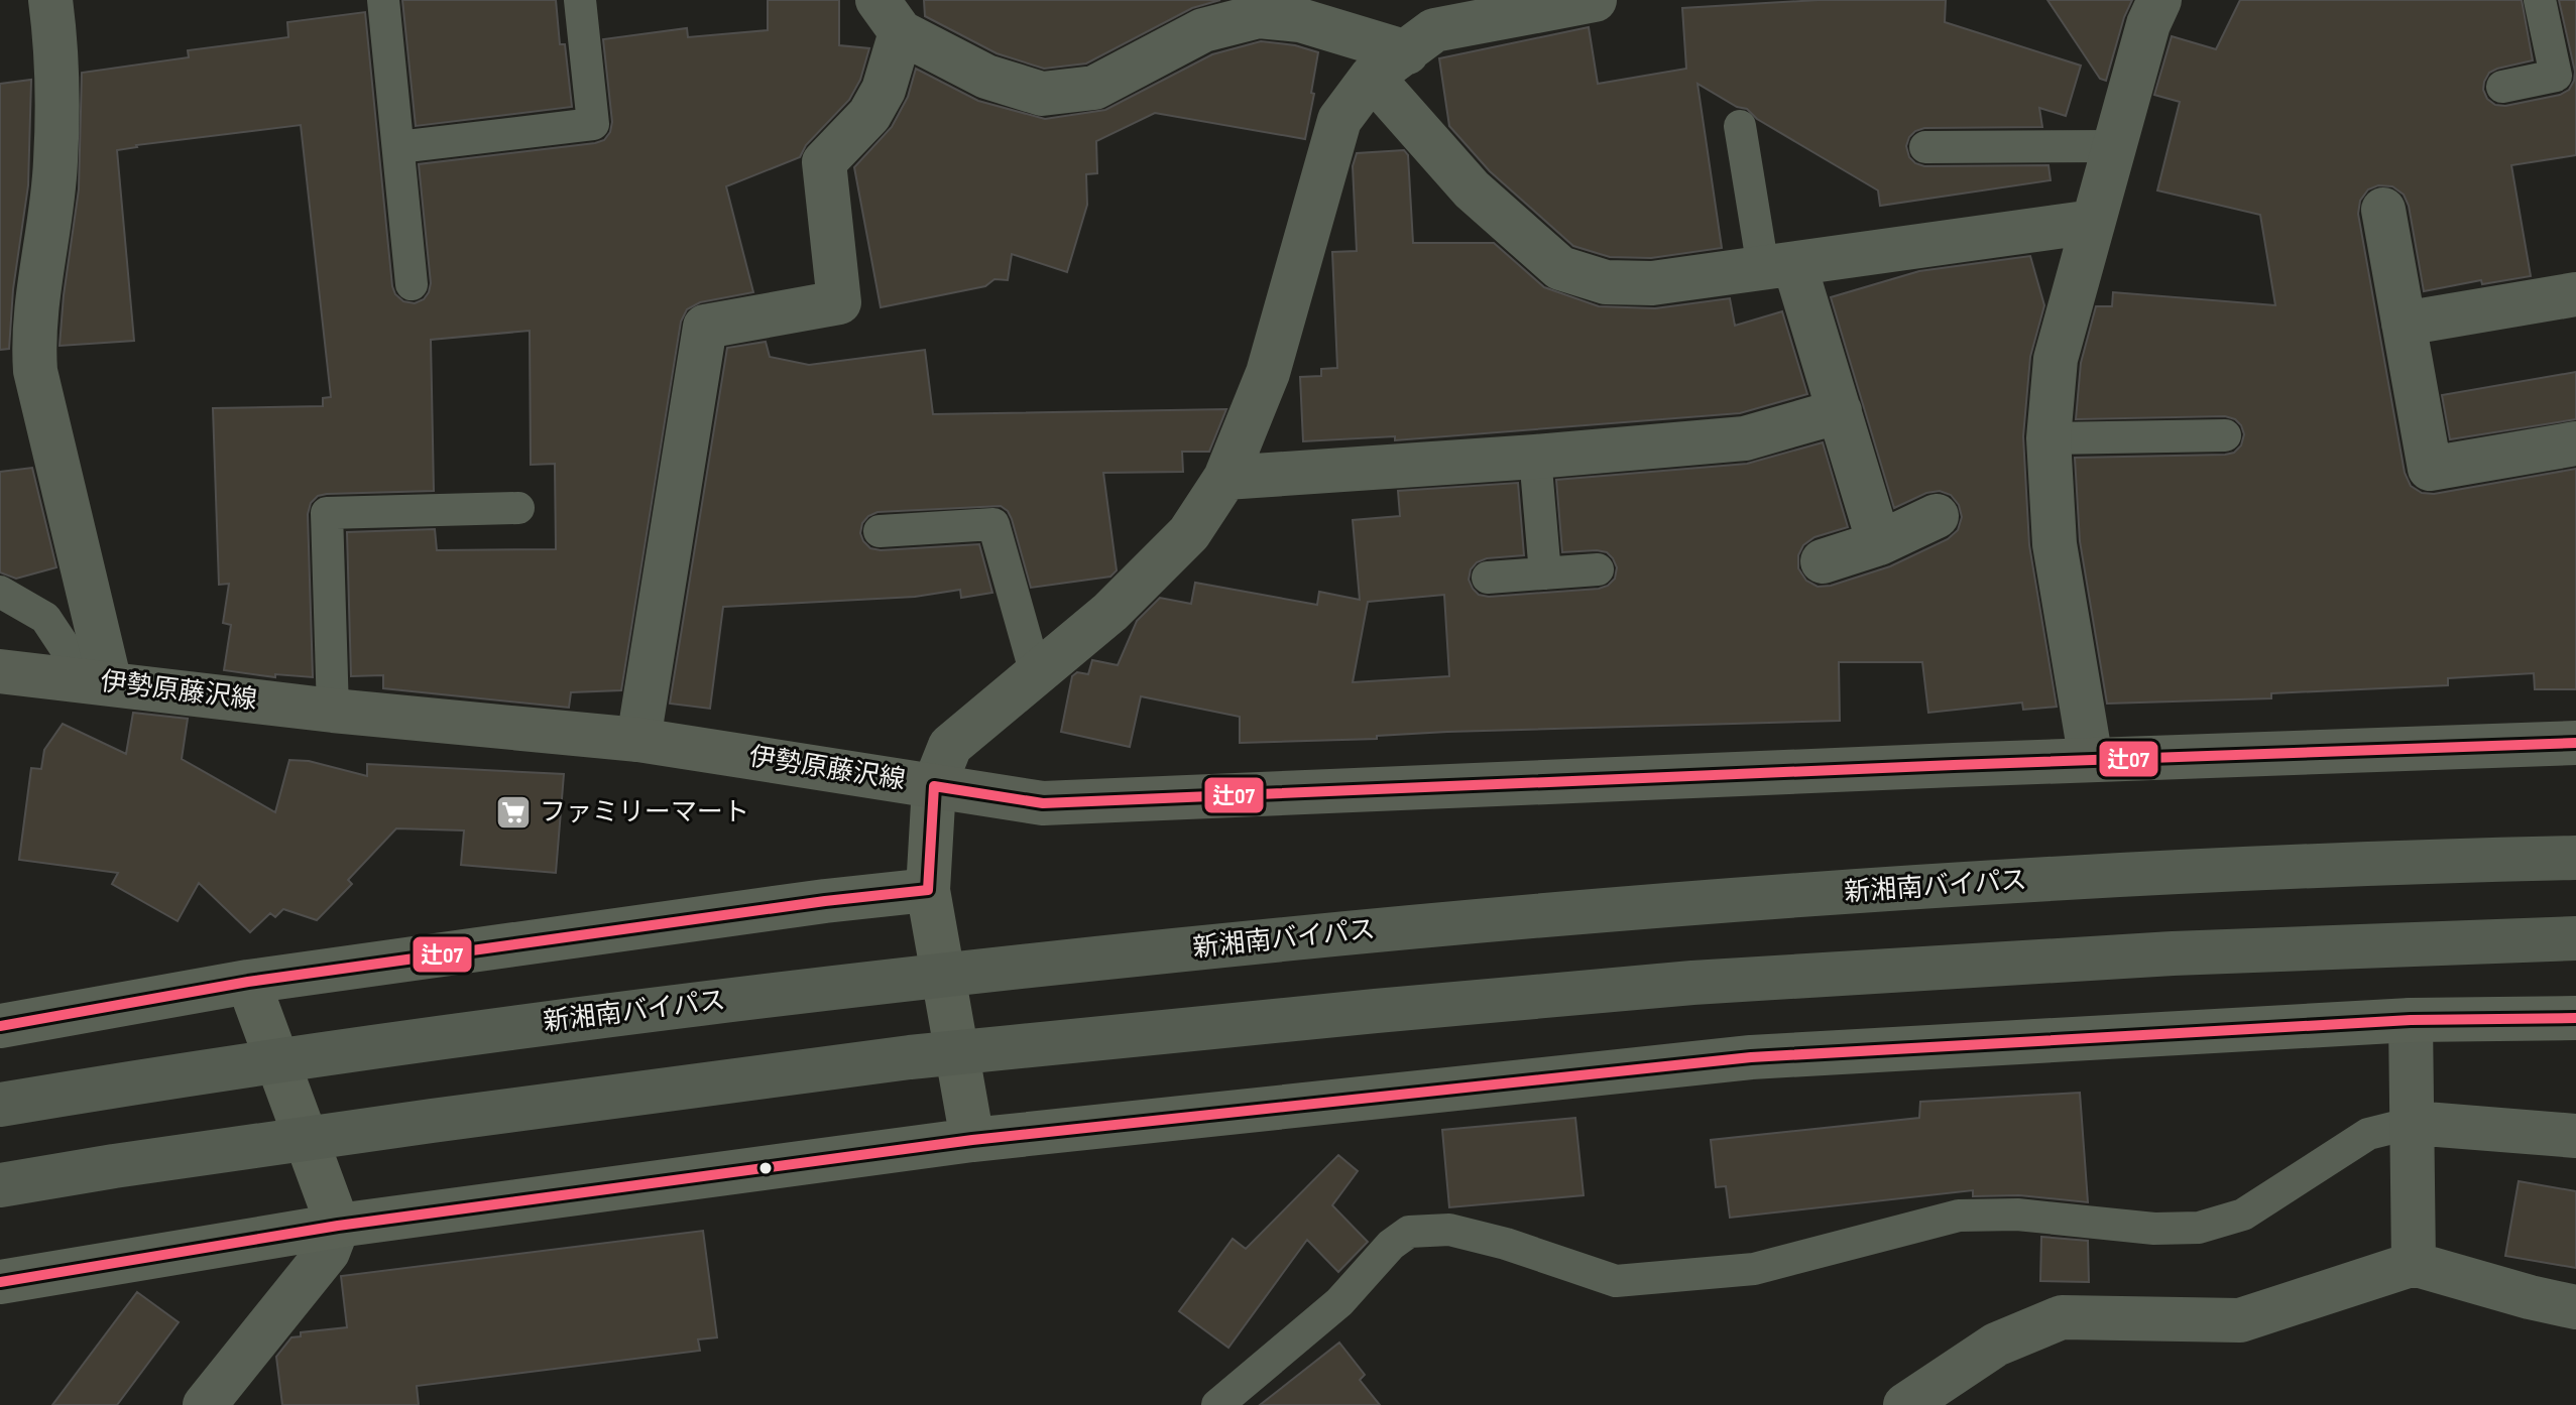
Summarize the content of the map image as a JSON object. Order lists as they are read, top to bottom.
{
  "streets": {
    "highway": ["新湘南バイパス"],
    "main road": ["伊勢原藤沢線"]
  },
  "places": {
    "supermarket": ["ファミリーマート"]
  },
  "lines": ["transit line 辻07"]
}
